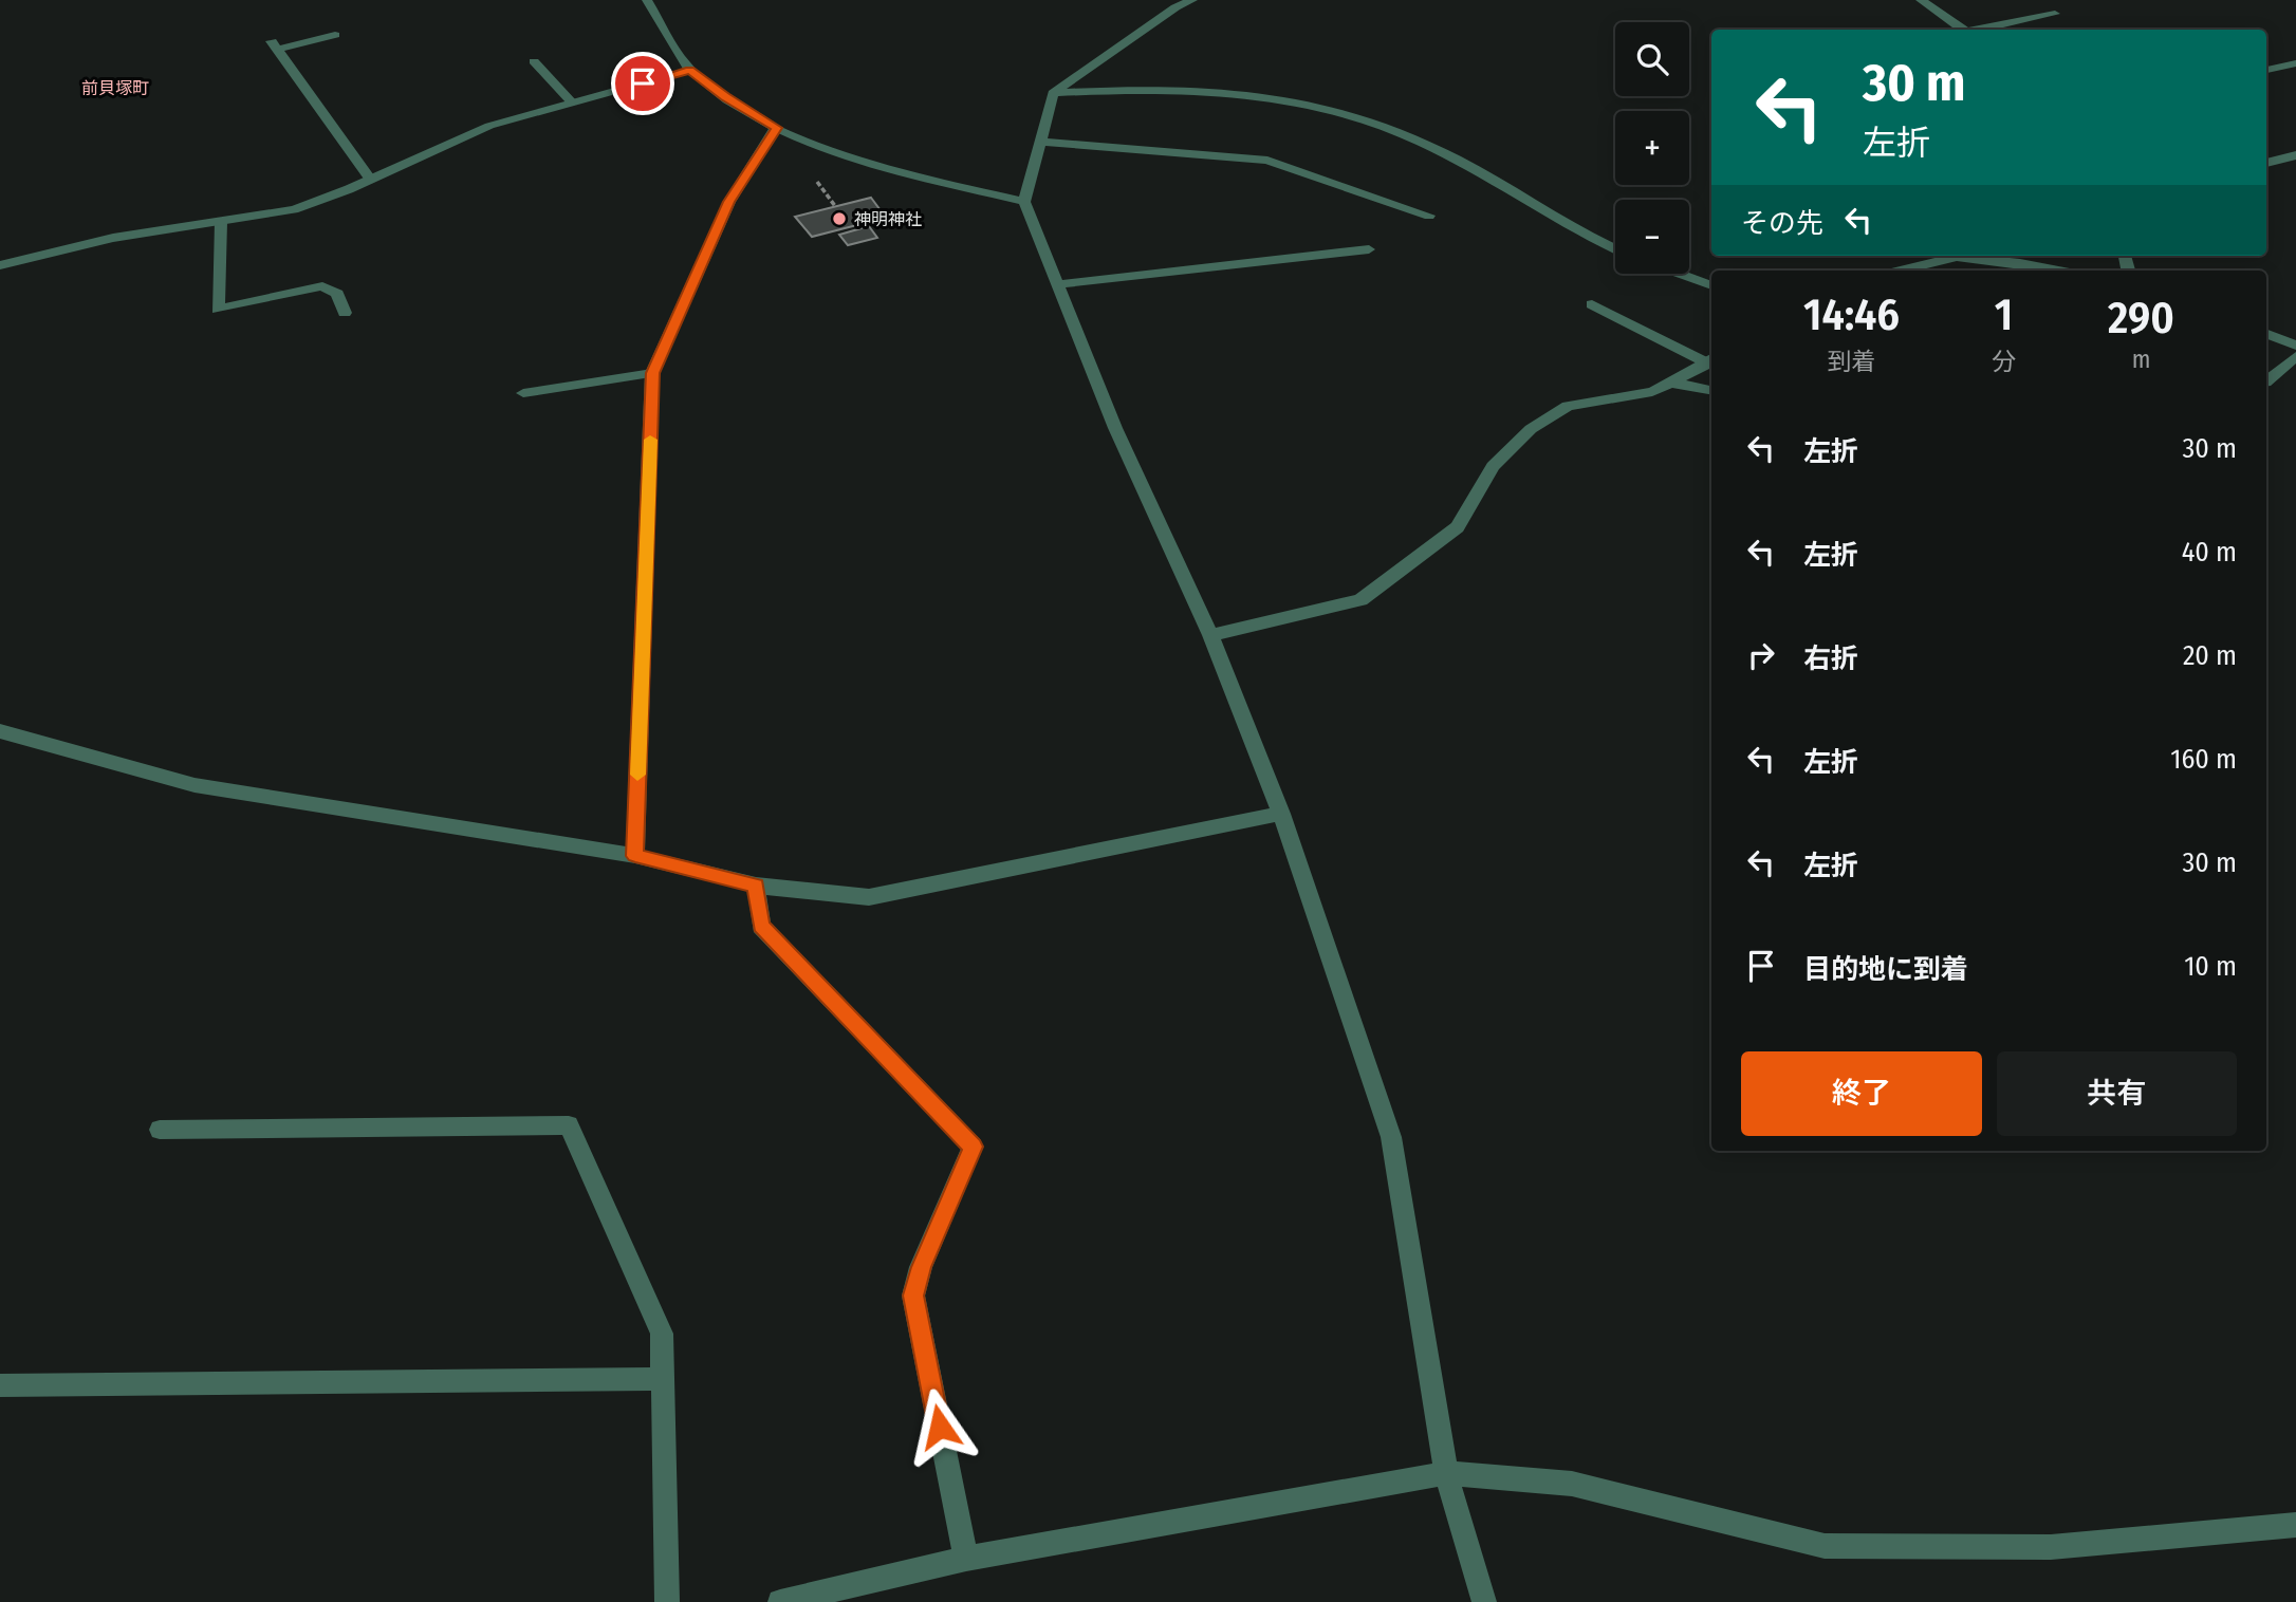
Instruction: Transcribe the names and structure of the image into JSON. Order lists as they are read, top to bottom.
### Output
{
  "districts": ["前貝塚町"],
  "places": ["神明神社"],
  "page": {
    "map_buttons": ["+", "−"],
    "turn": ["30 m", "左折"],
    "then": "その先",
    "eta": [
      "14:46",
      "到着",
      "1",
      "分",
      "290",
      "m"
    ],
    "list": [
      {
        "name": "左折",
        "value": "30 m"
      },
      {
        "name": "左折",
        "value": "40 m"
      },
      {
        "name": "右折",
        "value": "20 m"
      },
      {
        "name": "左折",
        "value": "160 m"
      },
      {
        "name": "左折",
        "value": "30 m"
      },
      {
        "name": "目的地に到着",
        "value": "10 m"
      }
    ],
    "buttons": ["終了", "共有"]
  }
}
